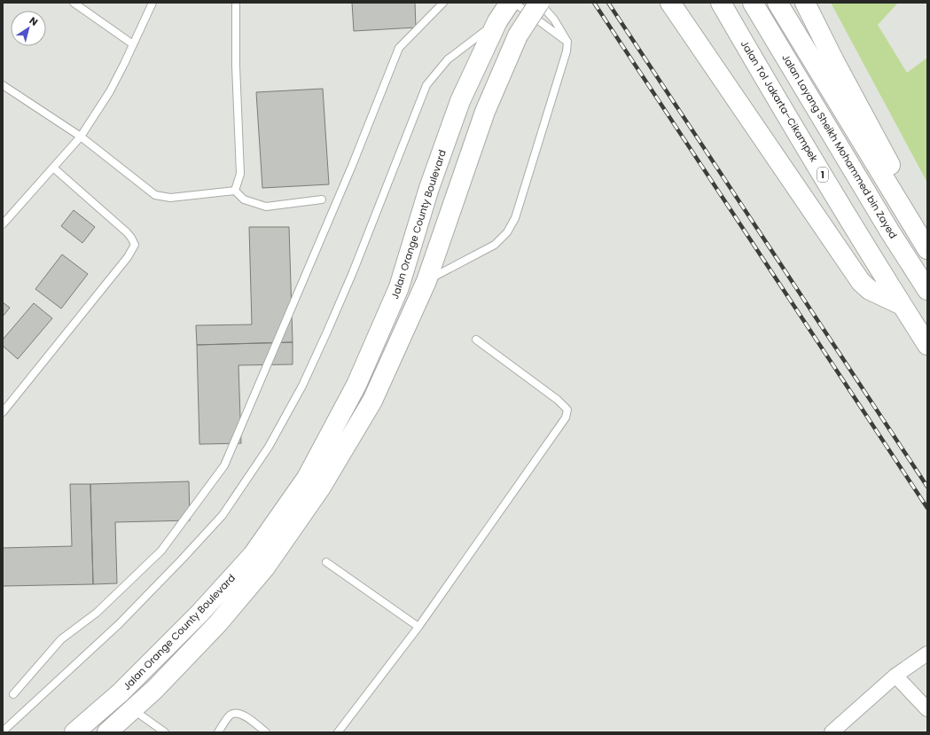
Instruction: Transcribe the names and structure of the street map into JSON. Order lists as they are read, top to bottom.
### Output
{
  "streets": {
    "main road": [
      "Jalan Tol Jakarta–Cikampek",
      "Jalan Layang Sheikh Mohammed bin Zayed",
      "1",
      "Jalan Orange County Boulevard"
    ]
  },
  "north": "top right"
}
